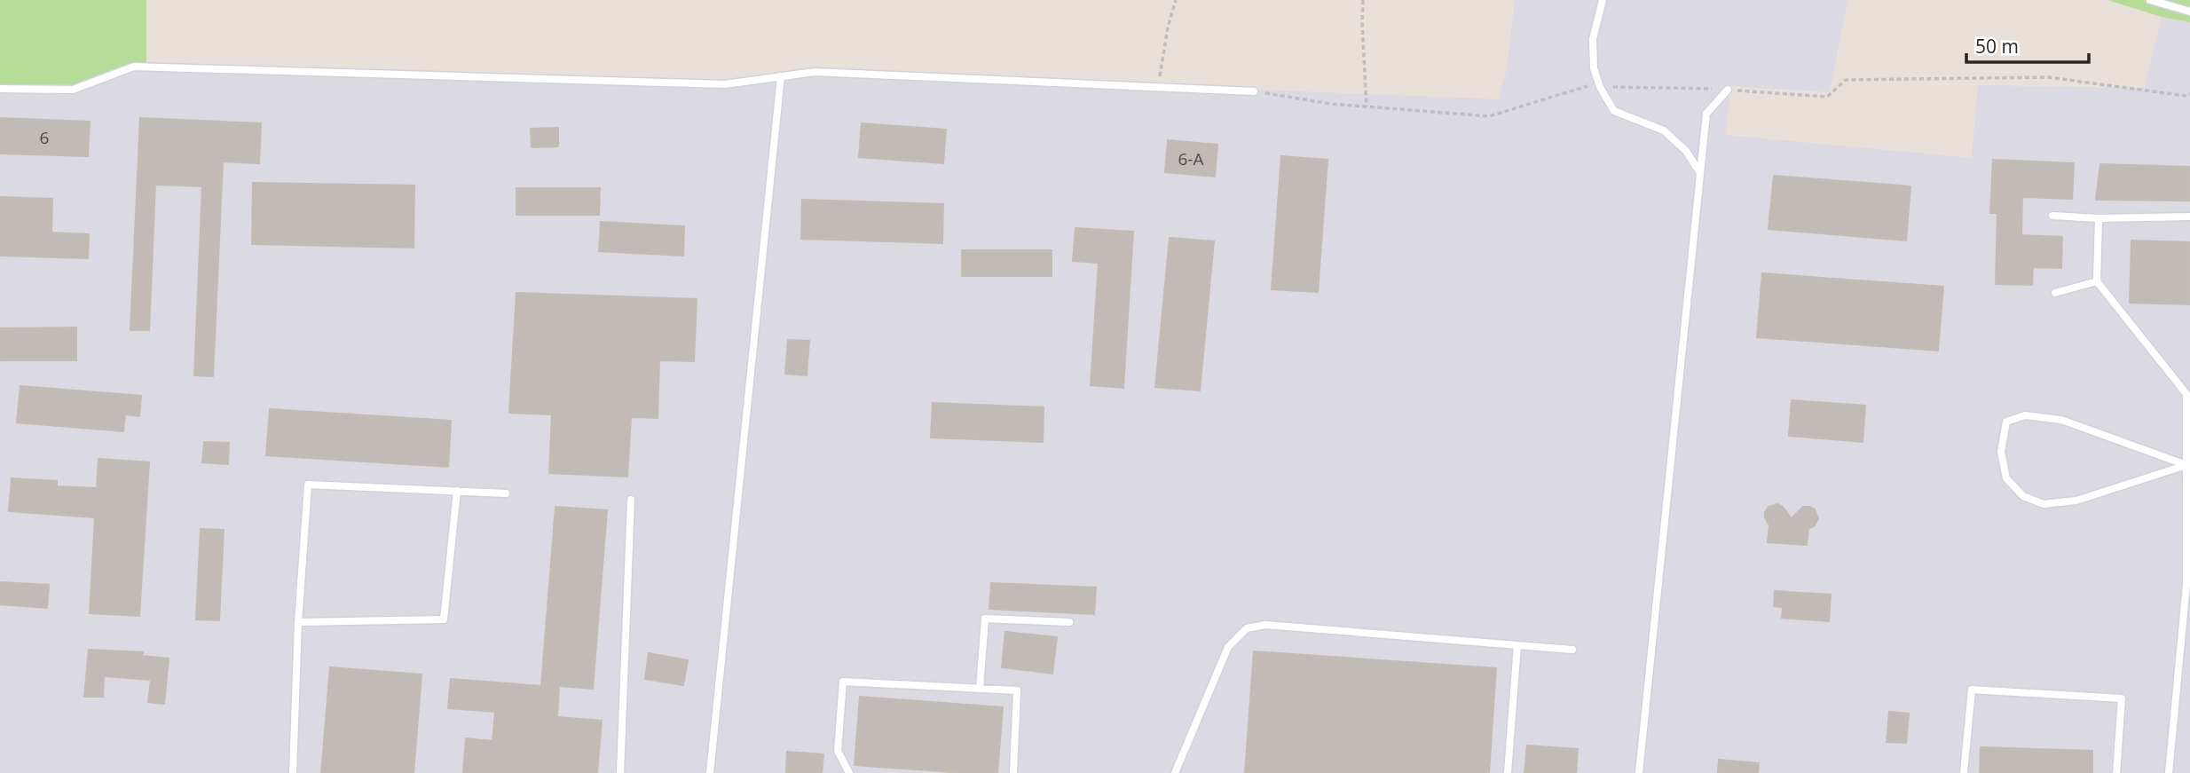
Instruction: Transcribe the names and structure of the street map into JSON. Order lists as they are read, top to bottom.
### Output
{
  "house_numbers": ["6", "6-А"],
  "scale_bar": "50 m"
}
